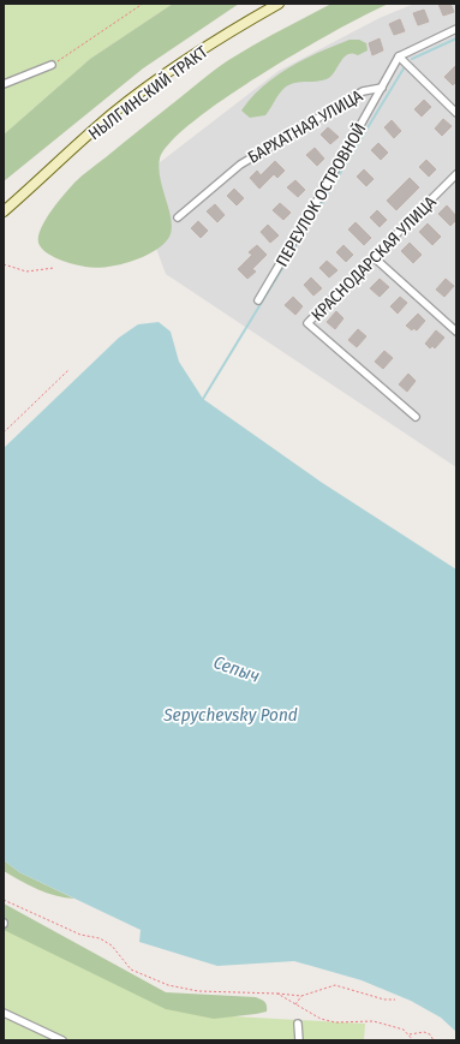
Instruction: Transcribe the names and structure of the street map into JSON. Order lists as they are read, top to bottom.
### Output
{
  "streets": {
    "main road": ["НЫЛГИНСКИЙ ТРАКТ"],
    "street": ["БАРХАТНАЯ УЛИЦА", "ПЕРЕУЛОК ОСТРОВНОЙ", "КРАСНОДАРСКАЯ УЛИЦА"]
  },
  "crossings": [
    ["БАРХАТНАЯ УЛИЦА", "ПЕРЕУЛОК ОСТРОВНОЙ"]
  ],
  "water": ["Сепыч", "Sepychevsky Pond"]
}
